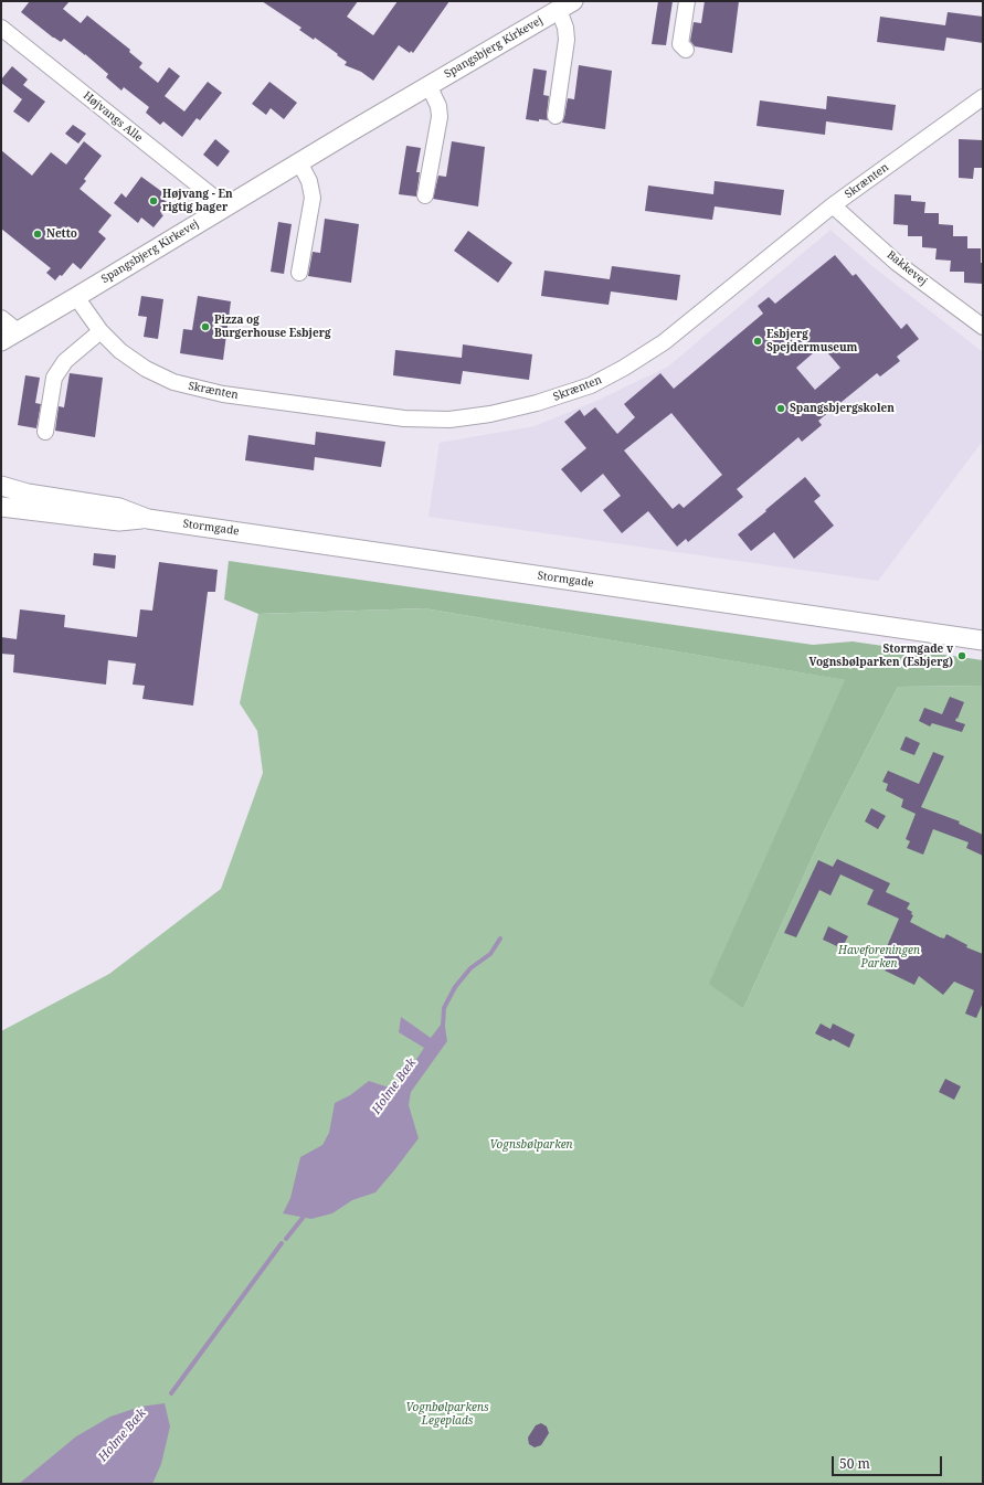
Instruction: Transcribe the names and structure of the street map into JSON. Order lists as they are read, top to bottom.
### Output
{
  "streets": {
    "street": [
      "Spangsbjerg Kirkevej",
      "Højvangs Alle",
      "Skrænten",
      "Bakkevej",
      "Stormgade"
    ]
  },
  "crossings": [
    ["Spangsbjerg Kirkevej", "Højvangs Alle"],
    ["Spangsbjerg Kirkevej", "Skrænten"],
    ["Skrænten", "Bakkevej"]
  ],
  "water": ["Holme Bæk"],
  "parks": ["Haveforeningen Parken", "Vognsbølparken", "Vognbølparkens Legeplads"],
  "places": [
    "Højvang - En rigtig bager",
    "Netto",
    "Pizza og Burgerhouse Esbjerg",
    "Esbjerg Spejdermuseum",
    "Spangsbjergskolen",
    "Stormgade v Vognsbølparken (Esbjerg)"
  ],
  "scale_bar": "50 m"
}
